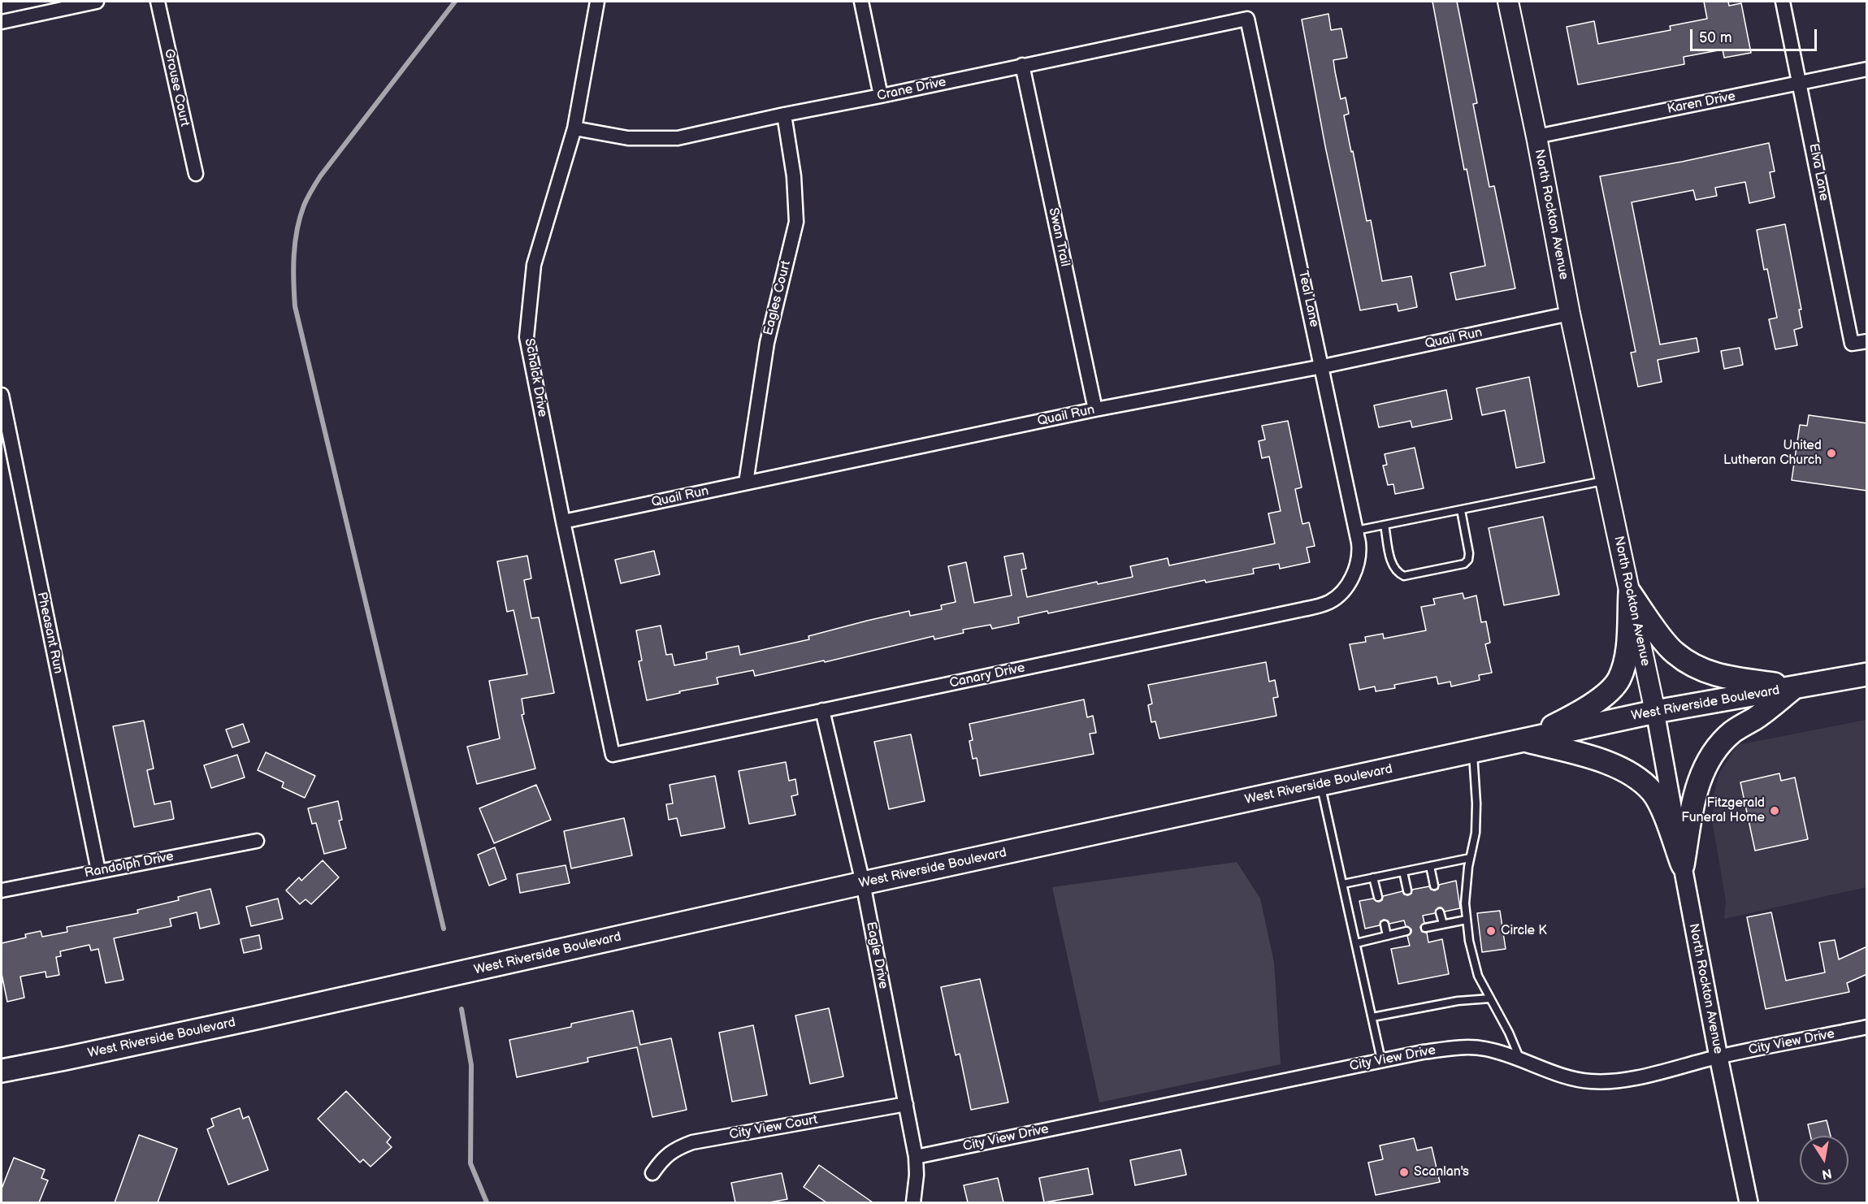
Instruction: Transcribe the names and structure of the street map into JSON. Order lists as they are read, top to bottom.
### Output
{
  "streets": {
    "main road": ["North Rockton Avenue", "West Riverside Boulevard"],
    "street": [
      "Grouse Court",
      "Crane Drive",
      "Karen Drive",
      "Elva Lane",
      "Swan Trail",
      "Eagles Court",
      "Teal Lane",
      "Quail Run",
      "Schalck Drive",
      "Pheasant Run",
      "Canary Drive",
      "Randolph Drive",
      "Eagle Drive",
      "City View Drive",
      "City View Court"
    ]
  },
  "crossings": [
    ["Crane Drive", "Swan Trail"],
    ["Crane Drive", "Eagles Court"],
    ["Crane Drive", "Teal Lane"],
    ["Crane Drive", "Schalck Drive"],
    ["Karen Drive", "Elva Lane"],
    ["Karen Drive", "North Rockton Avenue"],
    ["North Rockton Avenue", "Quail Run"],
    ["North Rockton Avenue", "West Riverside Boulevard"],
    ["North Rockton Avenue", "City View Drive"],
    ["Swan Trail", "Quail Run"],
    ["Eagles Court", "Quail Run"],
    ["Teal Lane", "Quail Run"],
    ["Teal Lane", "Canary Drive"],
    ["Quail Run", "Schalck Drive"],
    ["Schalck Drive", "Canary Drive"],
    ["Pheasant Run", "Randolph Drive"],
    ["Canary Drive", "Eagle Drive"],
    ["West Riverside Boulevard", "Eagle Drive"],
    ["Eagle Drive", "City View Drive"],
    ["Eagle Drive", "City View Court"]
  ],
  "places": [
    "United Lutheran Church",
    "Fitzgerald Funeral Home",
    "Circle K",
    "Scanlan's"
  ],
  "scale_bar": "50 m",
  "north": "bottom"
}
